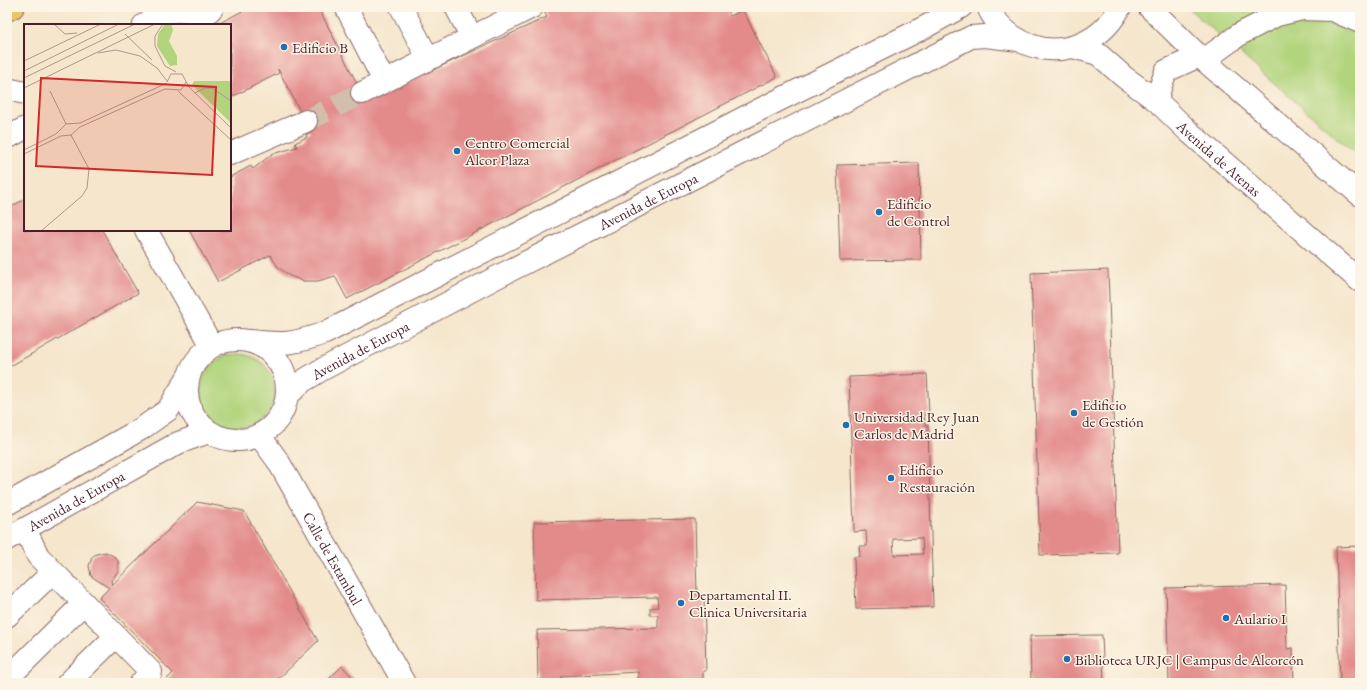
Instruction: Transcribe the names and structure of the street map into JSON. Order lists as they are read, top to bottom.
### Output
{
  "streets": {
    "street": ["Avenida de Atenas", "Avenida de Europa", "Calle de Estambul"]
  },
  "crossings": [
    ["Avenida de Europa", "Calle de Estambul"]
  ],
  "places": [
    "Edificio B",
    "Centro Comercial Alcor Plaza",
    "Edificio de Control",
    "Edificio de Gestión",
    "Universidad Rey Juan Carlos de Madrid",
    "Edificio Restauración",
    "Departamental II. Clinica Universitaria",
    "Aulario I",
    "Biblioteca URJC | Campus de Alcorcón"
  ]
}
